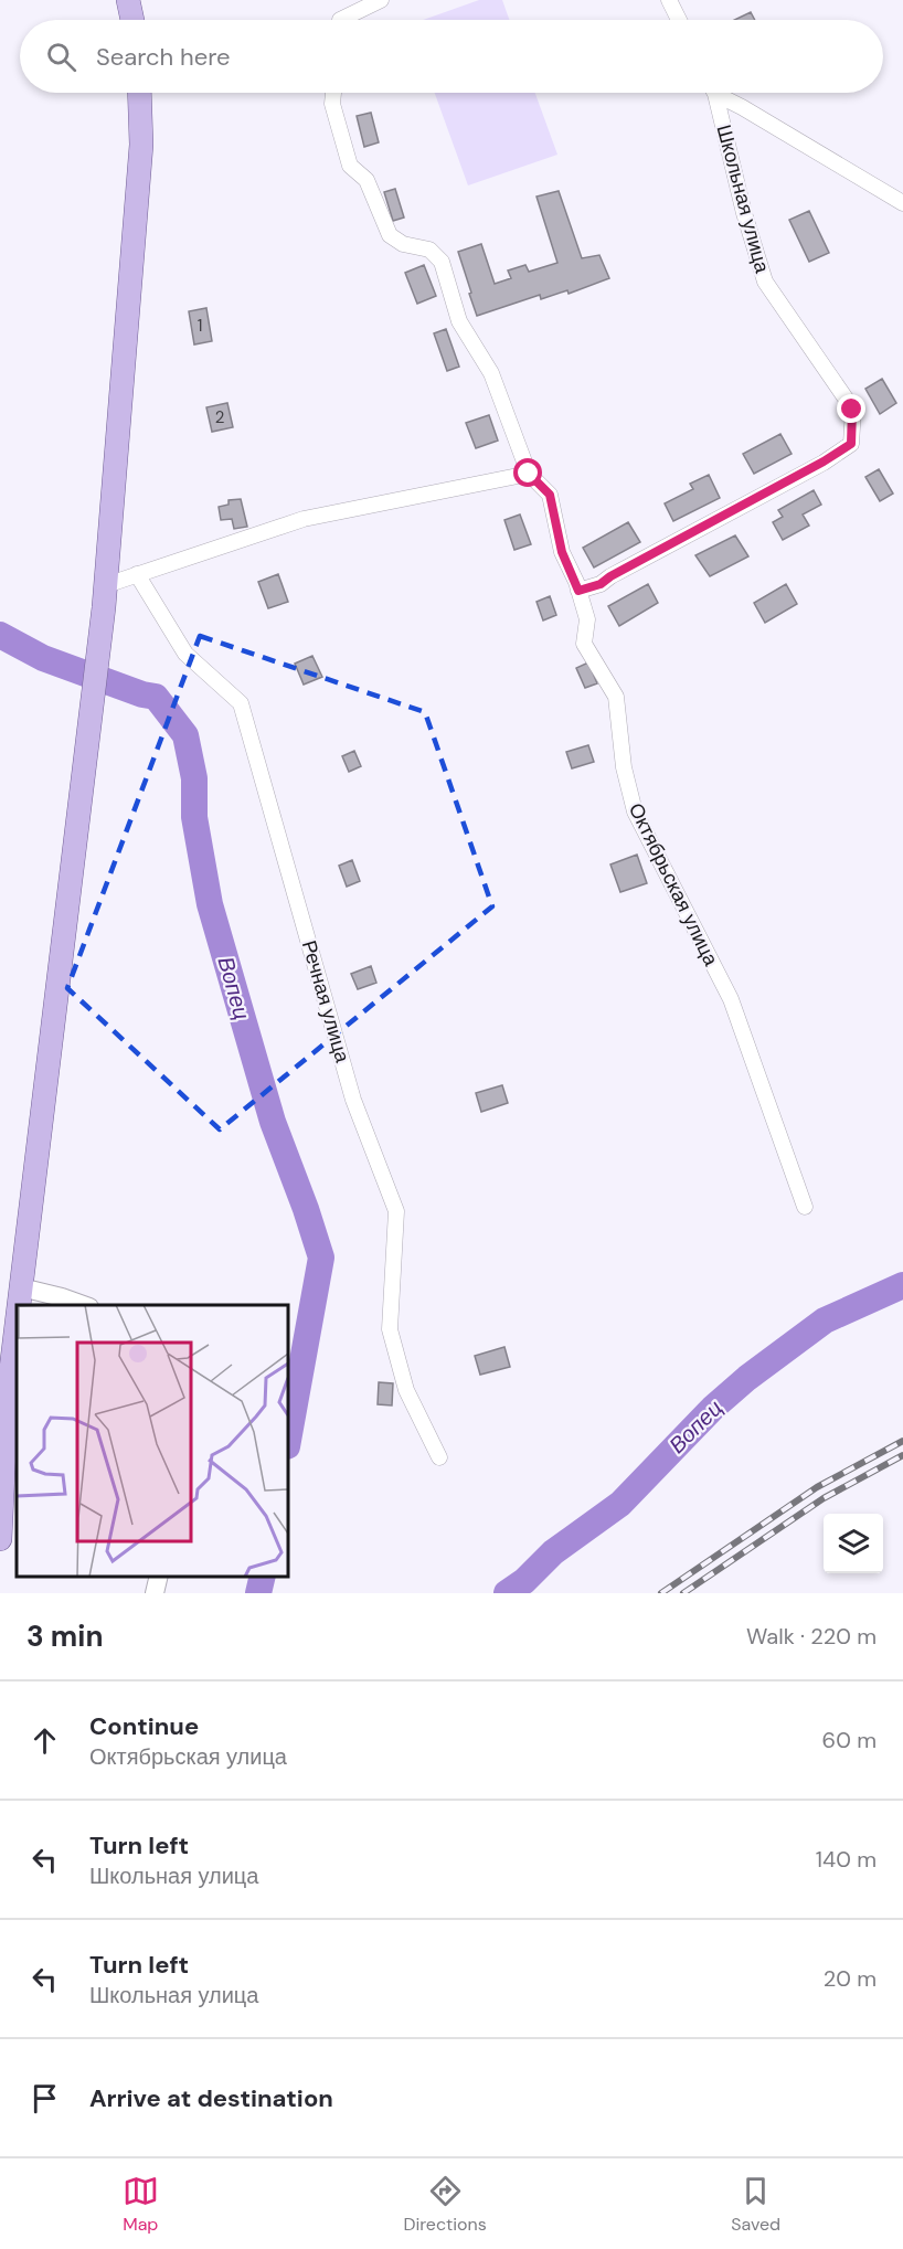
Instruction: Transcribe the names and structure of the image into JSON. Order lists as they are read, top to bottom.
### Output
{
  "streets": {
    "street": ["Школьная улица", "Октябрьская улица", "Речная улица"]
  },
  "crossings": [
    ["Школьная улица", "Октябрьская улица"]
  ],
  "water": ["Вопец"],
  "house_numbers": ["1", "2"],
  "page": {
    "search": "Search here",
    "heading": ["3 min", "Walk · 220 m"],
    "list": [
      ["Continue", "Октябрьская улица", "60 m"],
      ["Turn left", "Школьная улица", "140 m"],
      ["Turn left", "Школьная улица", "20 m"],
      "Arrive at destination"
    ],
    "nav": ["Map", "Directions", "Saved"]
  }
}
